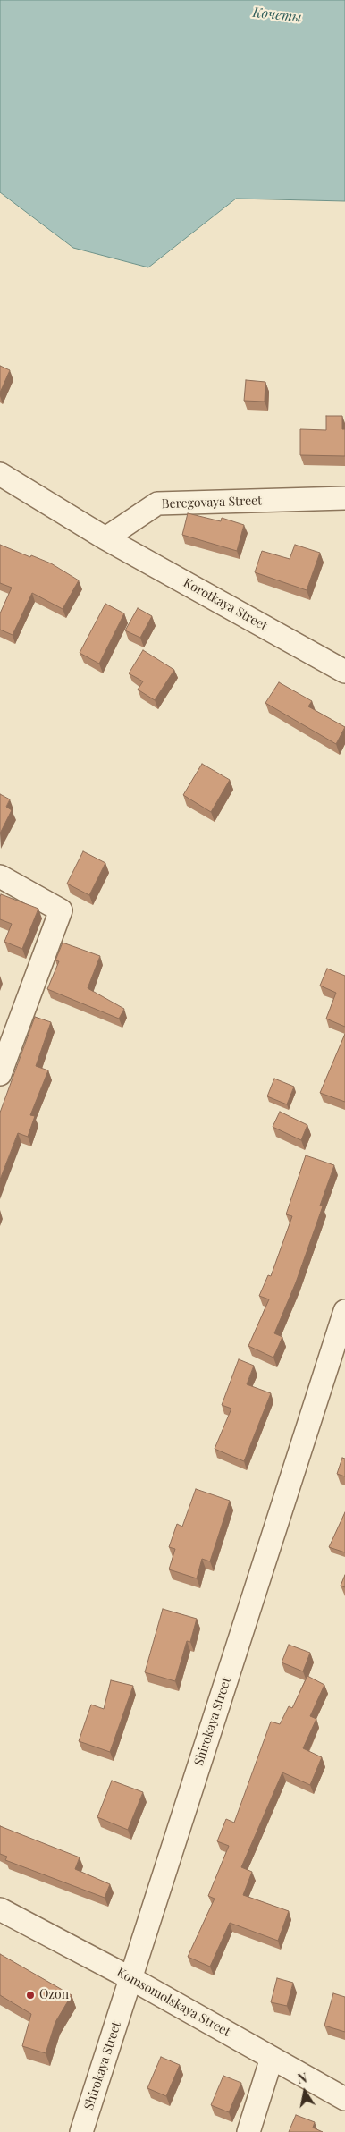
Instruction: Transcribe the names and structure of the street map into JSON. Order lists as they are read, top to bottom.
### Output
{
  "streets": {
    "street": [
      "Beregovaya Street",
      "Korotkaya Street",
      "Shirokaya Street",
      "Komsomolskaya Street"
    ]
  },
  "crossings": [
    ["Beregovaya Street", "Korotkaya Street"],
    ["Shirokaya Street", "Komsomolskaya Street"]
  ],
  "water": ["Кочеты"],
  "places": ["Ozon"],
  "north": "top"
}
